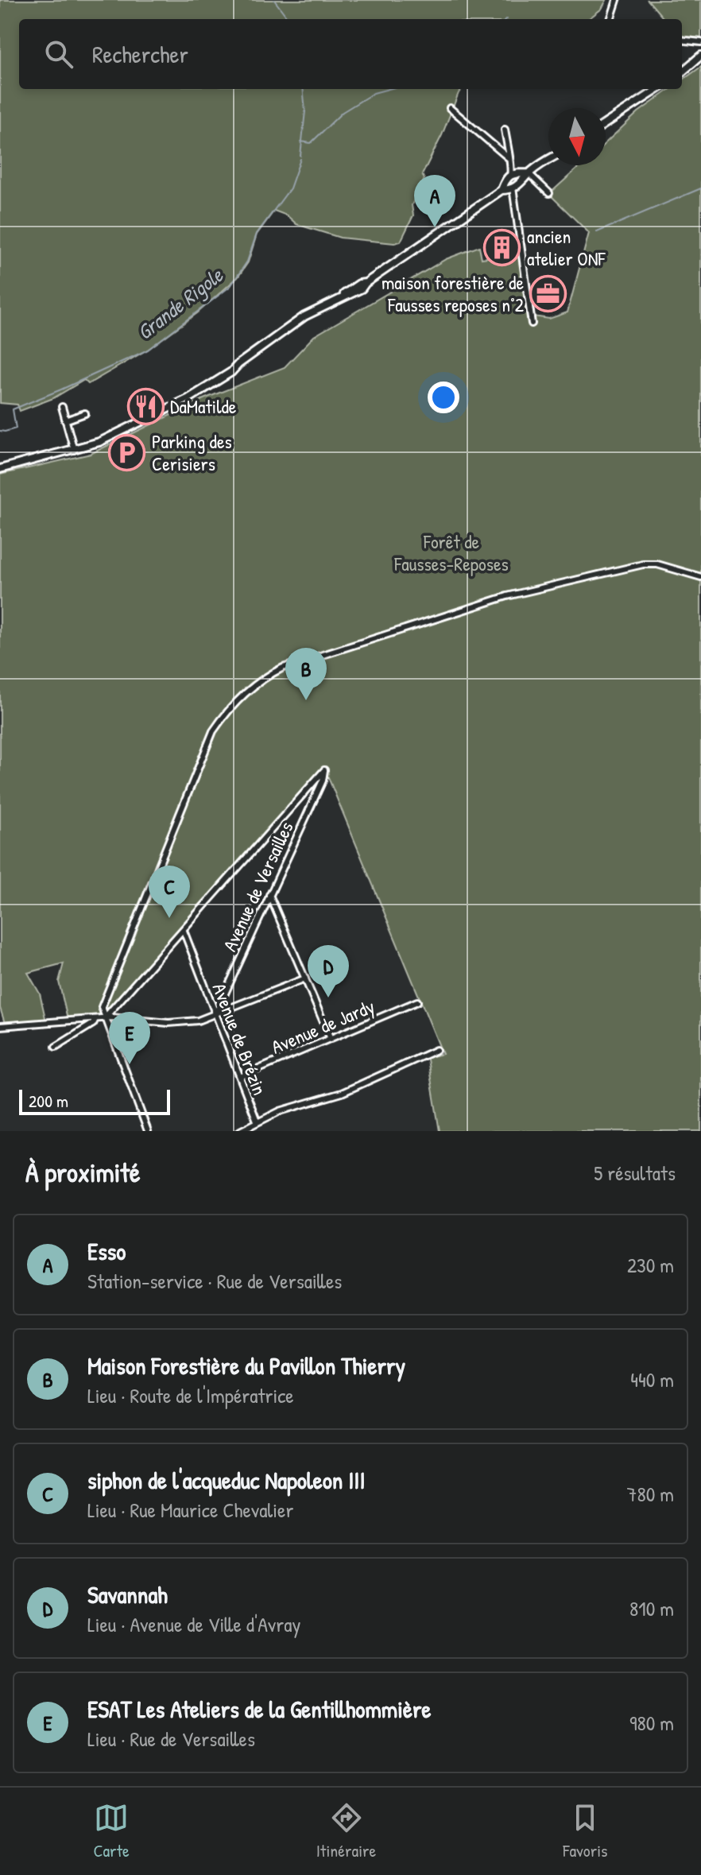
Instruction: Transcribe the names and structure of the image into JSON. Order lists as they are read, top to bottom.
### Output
{
  "streets": {
    "street": ["Avenue de Versailles", "Avenue de Jardy", "Avenue de Brézin"]
  },
  "crossings": [
    ["Avenue de Versailles", "Avenue de Brézin"],
    ["Avenue de Jardy", "Avenue de Brézin"]
  ],
  "water": ["Grande Rigole"],
  "parks": ["Forêt de Fausses-Reposes"],
  "places": {
    "building": ["ancien atelier ONF"],
    "office": ["maison forestière de Fausses reposes n°2"],
    "restaurant": ["DaMatilde"],
    "parking": ["Parking des Cerisiers"]
  },
  "scale_bar": "200 m",
  "north": "bottom",
  "page": {
    "search": "Rechercher",
    "pins": [
      "A",
      "B",
      "C",
      "D",
      "E"
    ],
    "scale": "200 m",
    "heading": ["À proximité", "5 résultats"],
    "list": [
      {
        "mark": "A",
        "name": "Esso",
        "note": "Station-service · Rue de Versailles",
        "value": "230 m"
      },
      {
        "mark": "B",
        "name": "Maison Forestière du Pavillon Thierry",
        "note": "Lieu · Route de l'Impératrice",
        "value": "440 m"
      },
      {
        "mark": "C",
        "name": "siphon de l'acqueduc Napoleon III",
        "note": "Lieu · Rue Maurice Chevalier",
        "value": "780 m"
      },
      {
        "mark": "D",
        "name": "Savannah",
        "note": "Lieu · Avenue de Ville d'Avray",
        "value": "810 m"
      },
      {
        "mark": "E",
        "name": "ESAT Les Ateliers de la Gentillhommière",
        "note": "Lieu · Rue de Versailles",
        "value": "980 m"
      }
    ],
    "nav": ["Carte", "Itinéraire", "Favoris"]
  }
}
